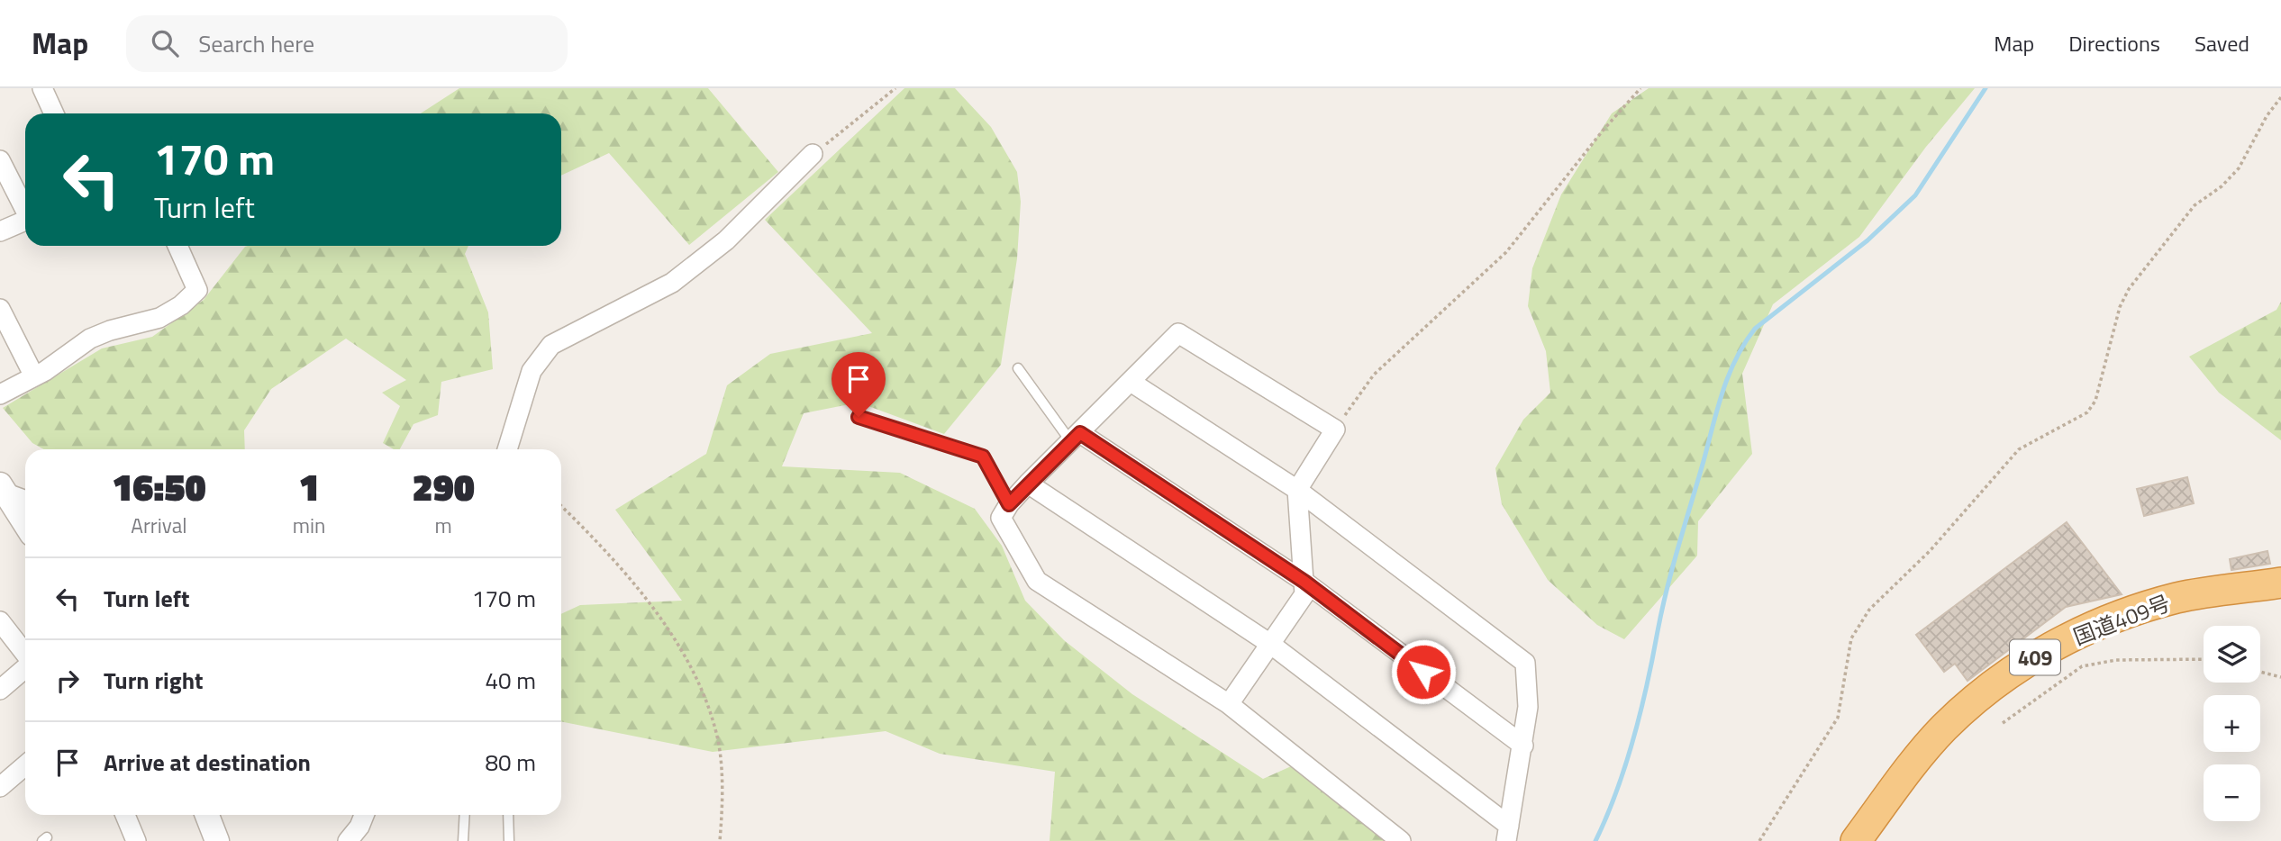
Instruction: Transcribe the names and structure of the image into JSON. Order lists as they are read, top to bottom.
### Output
{
  "streets": {
    "highway": ["国道409号", "409"]
  },
  "page": {
    "header": "Map",
    "search": "Search here",
    "nav": ["Map", "Directions", "Saved"],
    "turn": ["170 m", "Turn left"],
    "eta": [
      "16:50",
      "Arrival",
      "1",
      "min",
      "290",
      "m"
    ],
    "list": [
      {
        "name": "Turn left",
        "value": "170 m"
      },
      {
        "name": "Turn right",
        "value": "40 m"
      },
      {
        "name": "Arrive at destination",
        "value": "80 m"
      }
    ],
    "map_buttons": ["+", "−"]
  }
}
